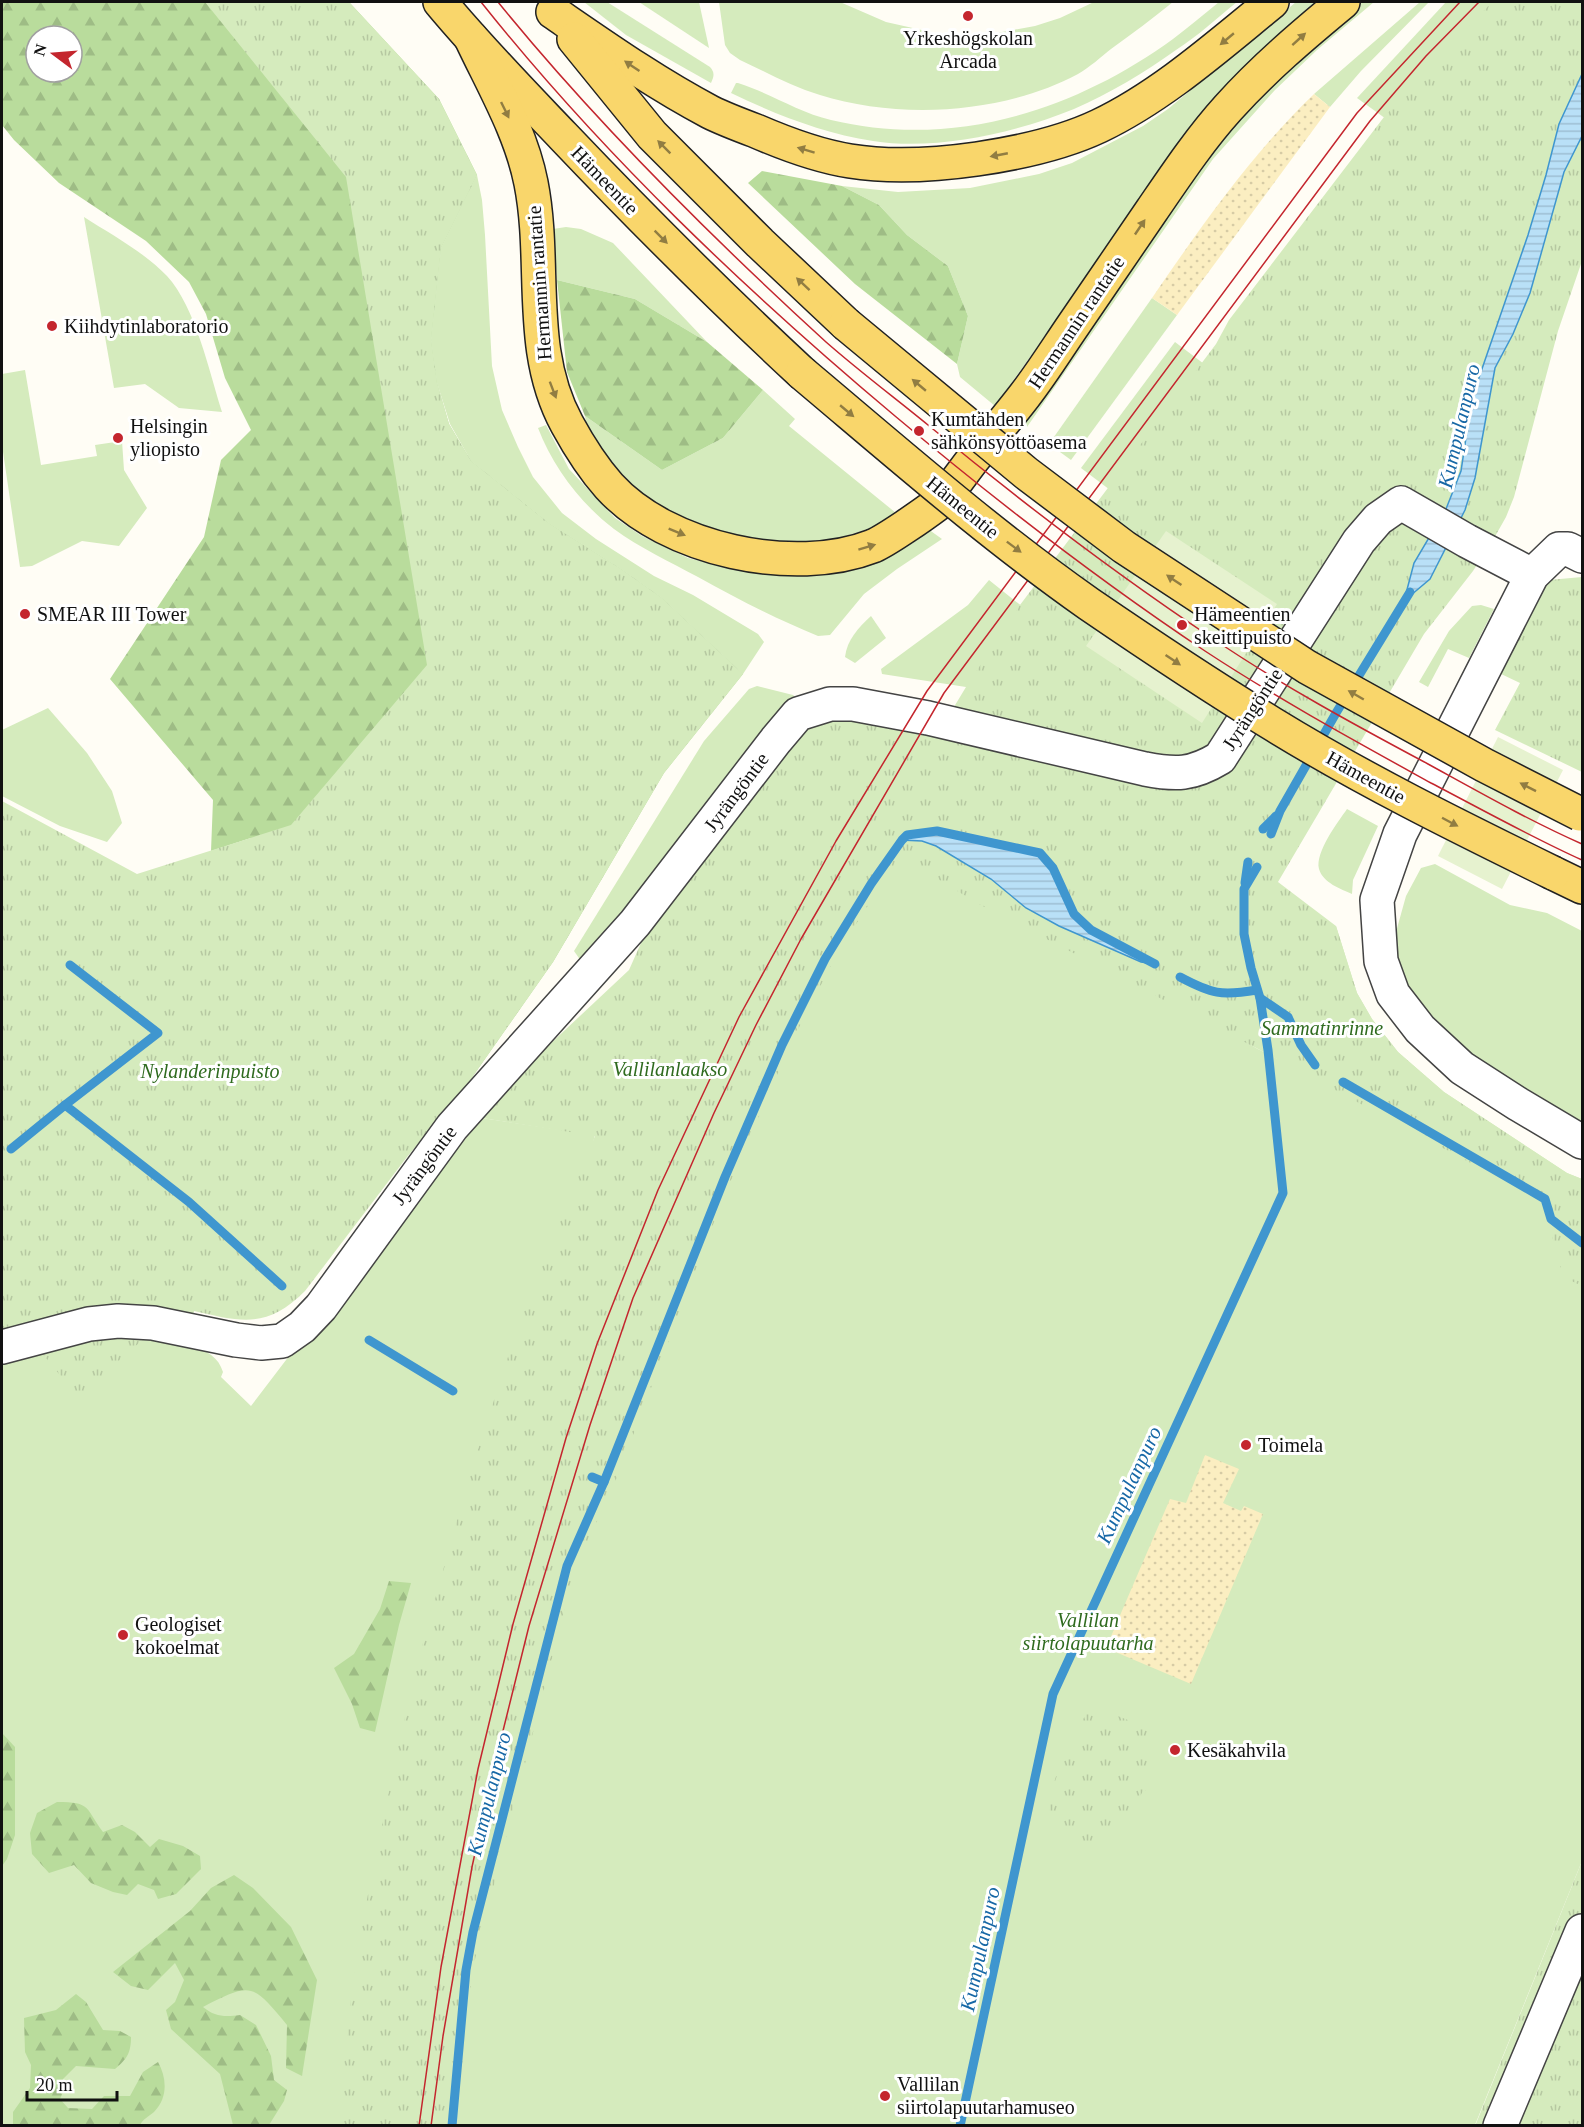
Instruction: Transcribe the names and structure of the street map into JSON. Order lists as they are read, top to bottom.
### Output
{
  "streets": {
    "main road": ["Hämeentie", "Hermannin rantatie"],
    "street": ["Jyrängöntie"]
  },
  "crossings": [
    ["Hämeentie", "Hermannin rantatie"]
  ],
  "water": ["Kumpulanpuro"],
  "parks": [
    "Sammatinrinne",
    "Vallilanlaakso",
    "Nylanderinpuisto",
    "Vallilan siirtolapuutarha"
  ],
  "places": [
    "Yrkeshögskolan Arcada",
    "Kiihdytinlaboratorio",
    "Kumtähden sähkönsyöttöasema",
    "Helsingin yliopisto",
    "SMEAR III Tower",
    "Hämeentien skeittipuisto",
    "Toimela",
    "Geologiset kokoelmat",
    "Kesäkahvila",
    "Vallilan siirtolapuutarhamuseo"
  ],
  "scale_bar": "20 m",
  "north": "left"
}
